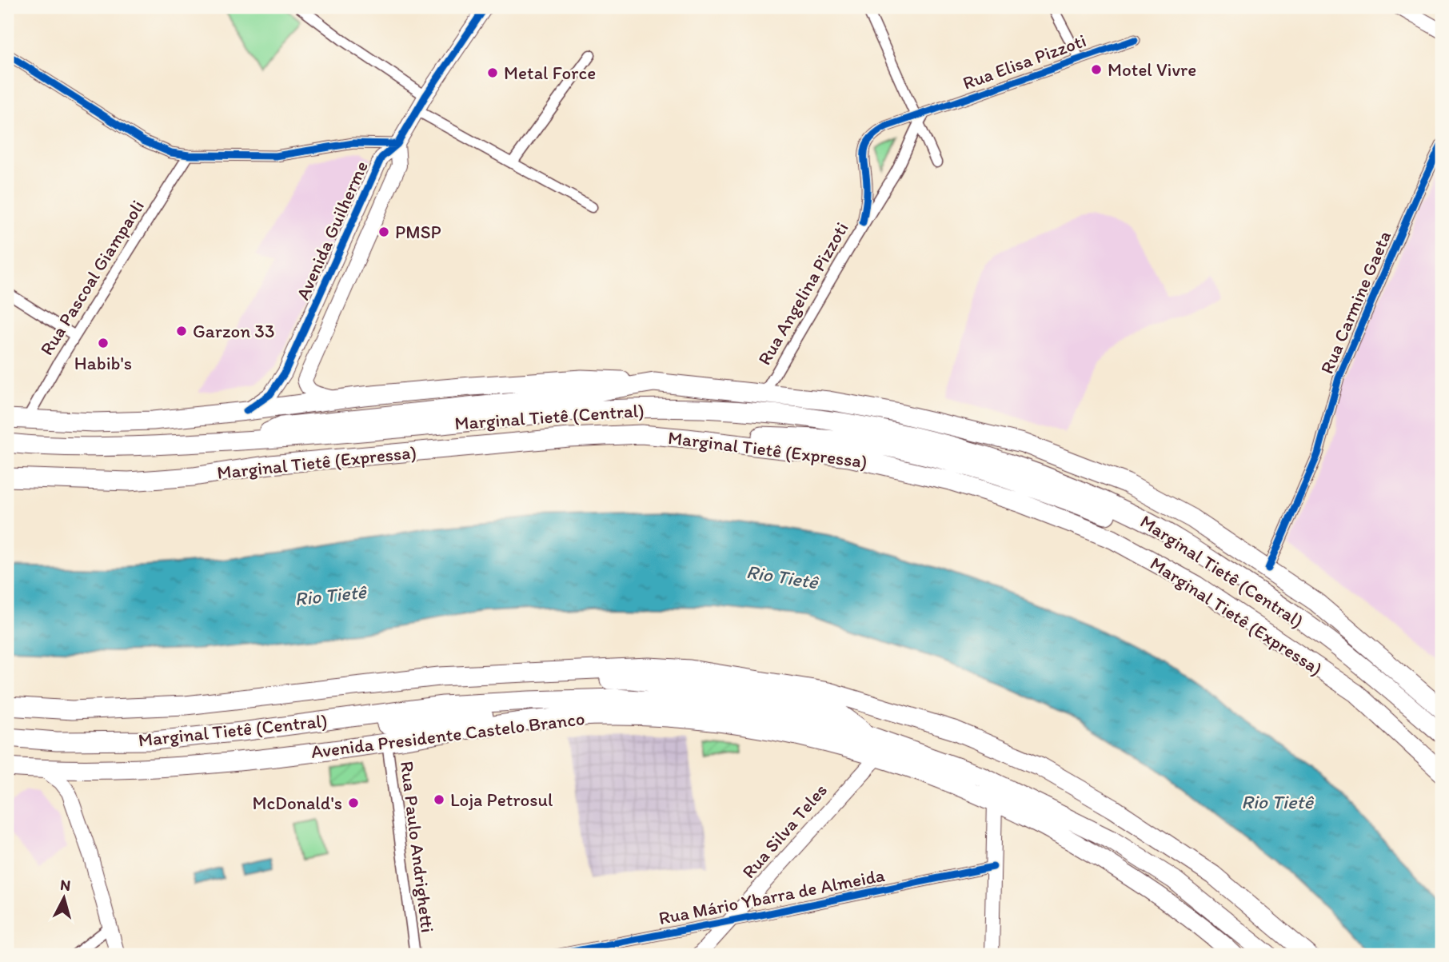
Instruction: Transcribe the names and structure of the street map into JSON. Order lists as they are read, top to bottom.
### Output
{
  "streets": {
    "highway": ["Marginal Tietê (Central)", "Marginal Tietê (Expressa)", "Avenida Presidente Castelo Branco"],
    "street": [
      "Rua Elisa Pizzoti",
      "Avenida Guilherme",
      "Rua Pascoal Giampaoli",
      "Rua Angelina Pizzoti",
      "Rua Carmine Gaeta",
      "Rua Silva Teles",
      "Rua Paulo Andrighetti",
      "Rua Mário Ybarra de Almeida"
    ]
  },
  "crossings": [
    ["Rua Elisa Pizzoti", "Rua Angelina Pizzoti"],
    ["Avenida Presidente Castelo Branco", "Rua Silva Teles"],
    ["Avenida Presidente Castelo Branco", "Rua Paulo Andrighetti"],
    ["Rua Silva Teles", "Rua Mário Ybarra de Almeida"]
  ],
  "water": ["Rio Tietê"],
  "places": [
    "Motel Vivre",
    "Metal Force",
    "PMSP",
    "Garzon 33",
    "Habib's",
    "Loja Petrosul",
    "McDonald's"
  ],
  "north": "top"
}
